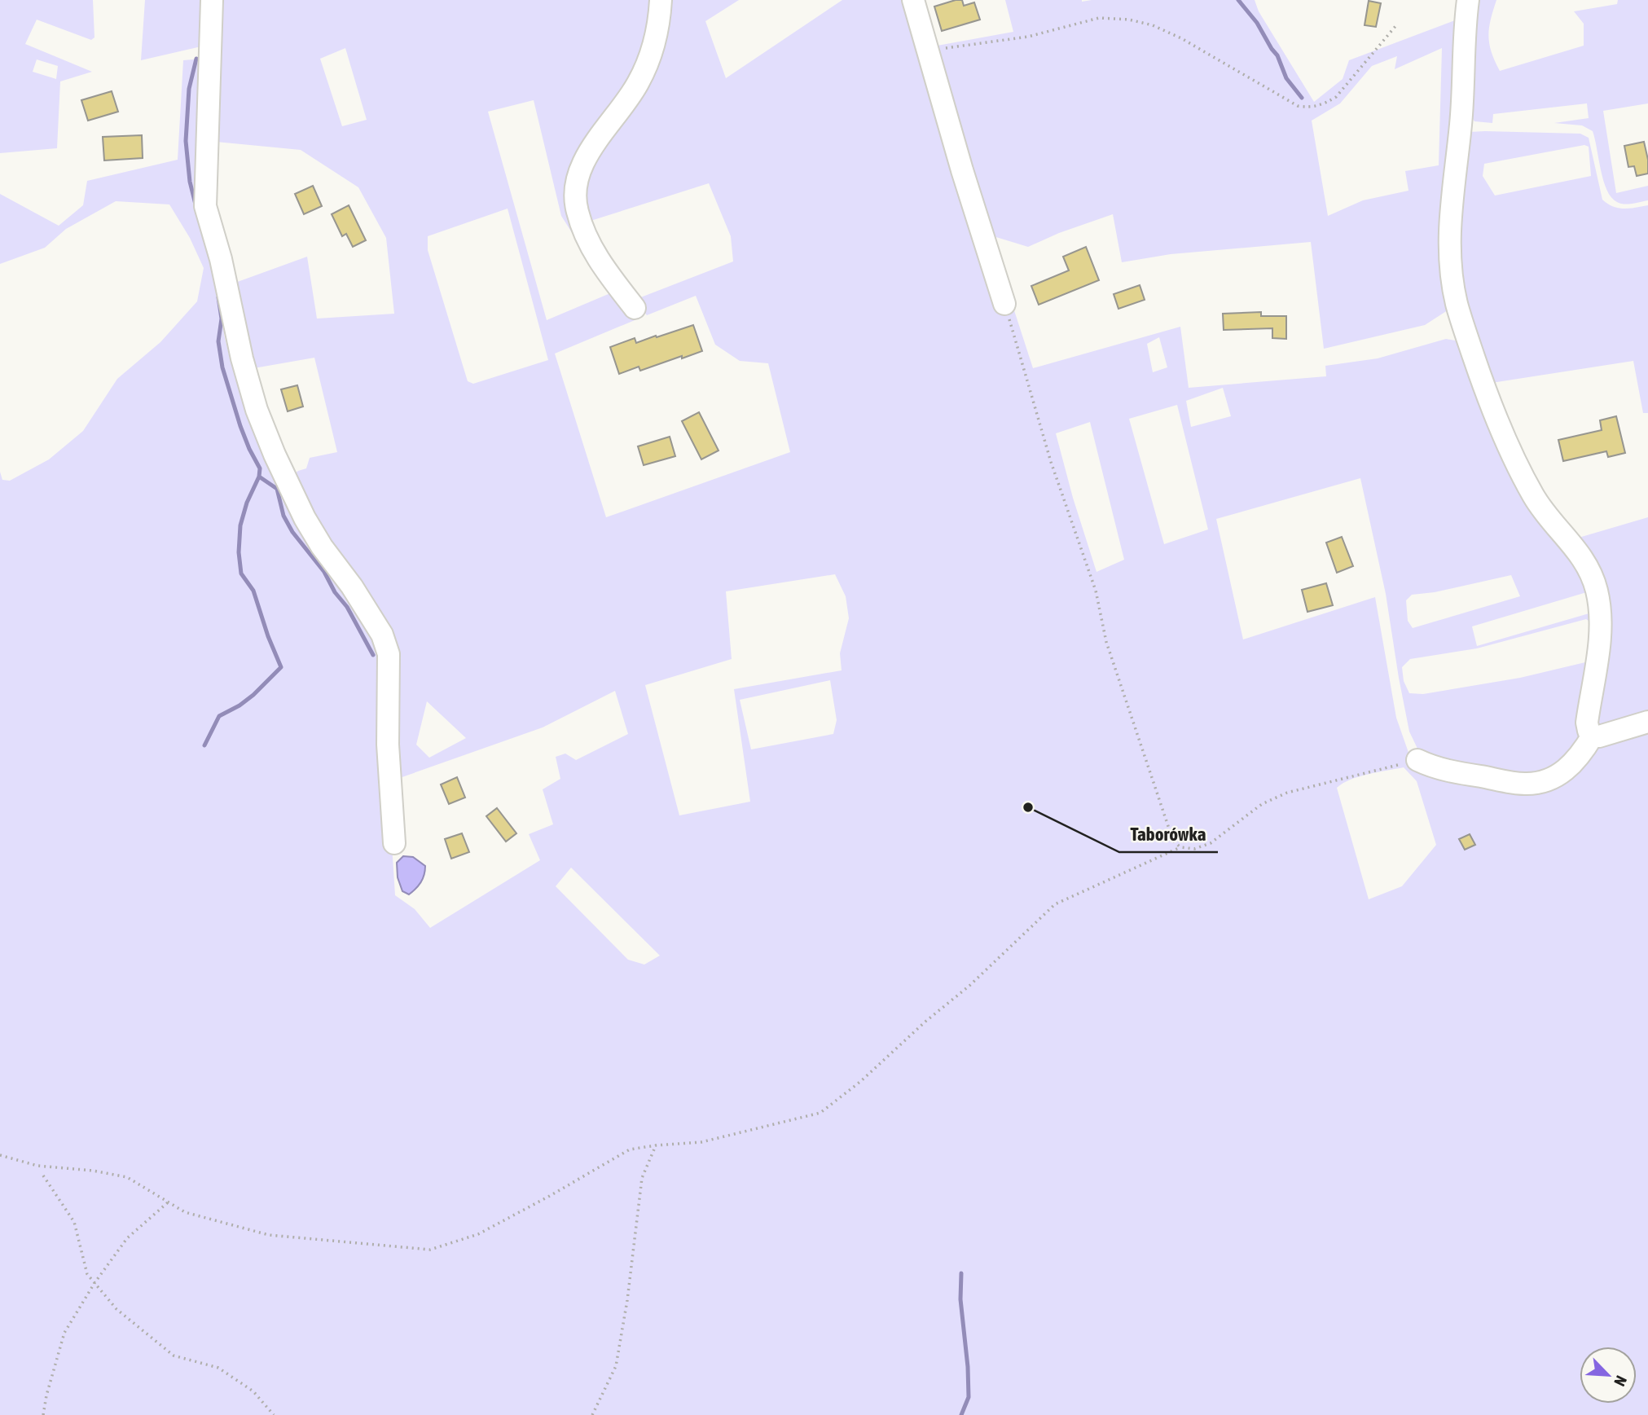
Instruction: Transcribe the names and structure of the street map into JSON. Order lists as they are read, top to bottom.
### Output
{
  "places": ["Taborówka"],
  "north": "bottom right"
}
